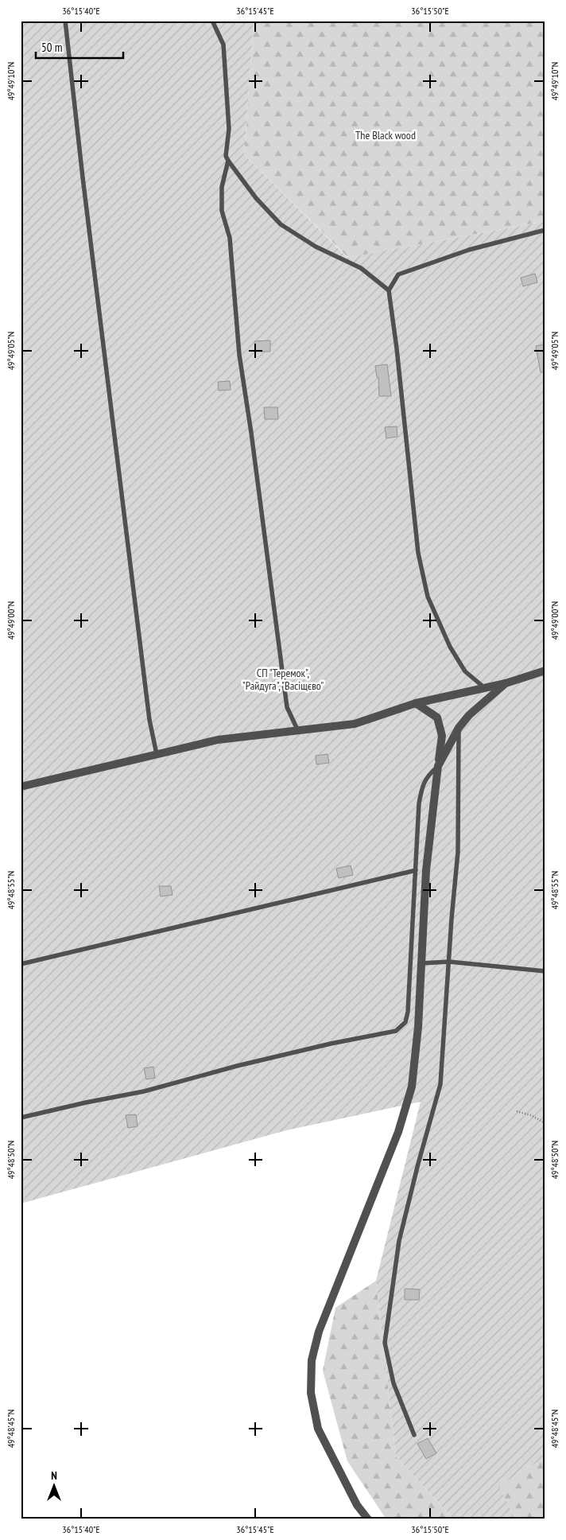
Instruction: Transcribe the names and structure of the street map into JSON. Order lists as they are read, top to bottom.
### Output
{
  "parks": ["The Black wood", "СП \"Теремок\", \"Райдуга\", \"Васіщєво\""],
  "scale_bar": "50 m",
  "north": "top",
  "coordinates": [
    "36°15'40\"E",
    "36°15'45\"E",
    "36°15'50\"E",
    "49°49'10\"N",
    "49°49'05\"N",
    "49°49'00\"N",
    "49°48'55\"N",
    "49°48'50\"N",
    "49°48'45\"N"
  ]
}
